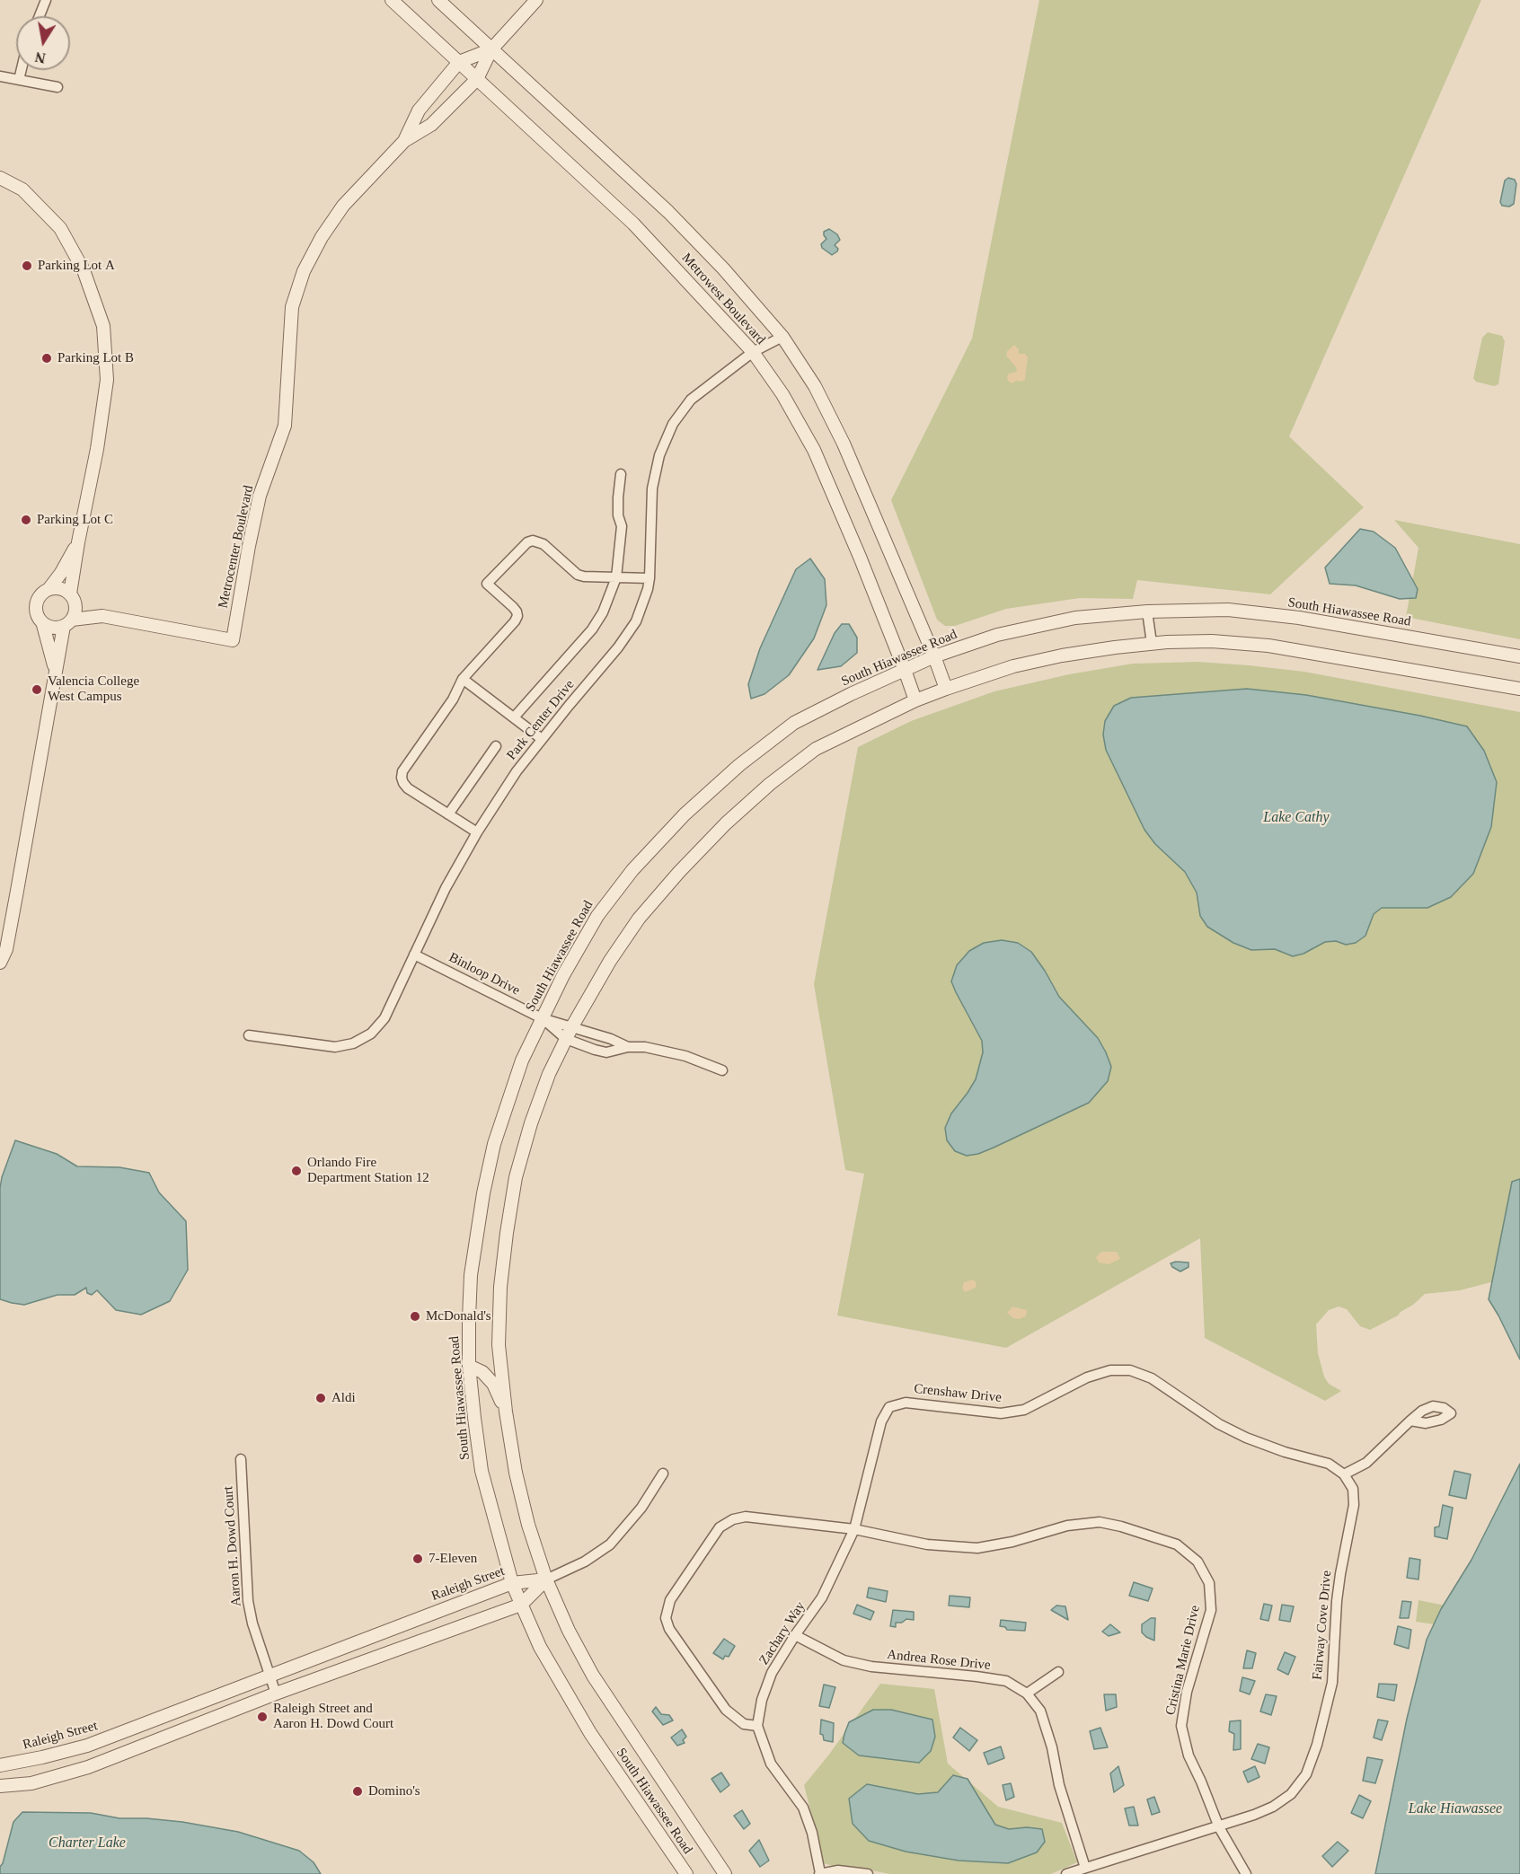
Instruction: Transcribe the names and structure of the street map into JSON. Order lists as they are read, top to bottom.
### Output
{
  "streets": {
    "street": [
      "Metrowest Boulevard",
      "Metrocenter Boulevard",
      "South Hiawassee Road",
      "Park Center Drive",
      "Binloop Drive",
      "Crenshaw Drive",
      "Aaron H. Dowd Court",
      "Raleigh Street",
      "Fairway Cove Drive",
      "Zachary Way",
      "Andrea Rose Drive",
      "Cristina Marie Drive"
    ]
  },
  "crossings": [
    ["Metrowest Boulevard", "Metrocenter Boulevard"],
    ["Metrowest Boulevard", "South Hiawassee Road"],
    ["Metrowest Boulevard", "Park Center Drive"],
    ["South Hiawassee Road", "Binloop Drive"],
    ["South Hiawassee Road", "Raleigh Street"],
    ["Park Center Drive", "Binloop Drive"],
    ["Crenshaw Drive", "Fairway Cove Drive"],
    ["Crenshaw Drive", "Zachary Way"],
    ["Crenshaw Drive", "Cristina Marie Drive"],
    ["Aaron H. Dowd Court", "Raleigh Street"],
    ["Fairway Cove Drive", "Andrea Rose Drive"],
    ["Fairway Cove Drive", "Cristina Marie Drive"],
    ["Zachary Way", "Andrea Rose Drive"],
    ["Zachary Way", "Cristina Marie Drive"]
  ],
  "water": ["Lake Cathy", "Lake Hiawassee", "Charter Lake"],
  "places": [
    "Parking Lot A",
    "Parking Lot B",
    "Parking Lot C",
    "Valencia College West Campus",
    "Orlando Fire Department Station 12",
    "McDonald's",
    "Aldi",
    "7-Eleven",
    "Raleigh Street and Aaron H. Dowd Court",
    "Domino's"
  ],
  "north": "bottom"
}
